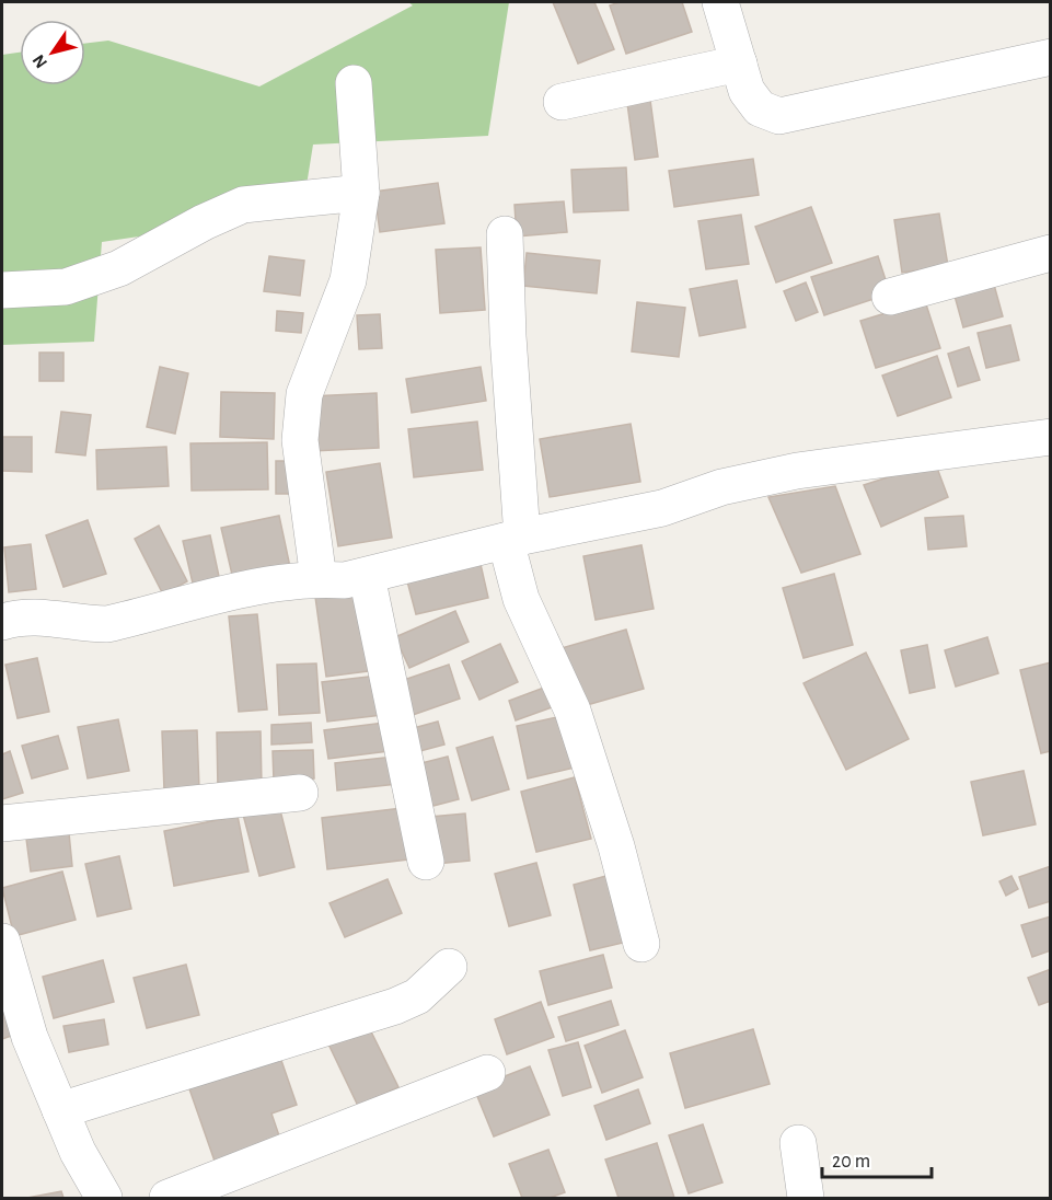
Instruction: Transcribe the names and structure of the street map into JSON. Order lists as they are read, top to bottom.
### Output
{
  "scale_bar": "20 m",
  "north": "bottom left"
}
